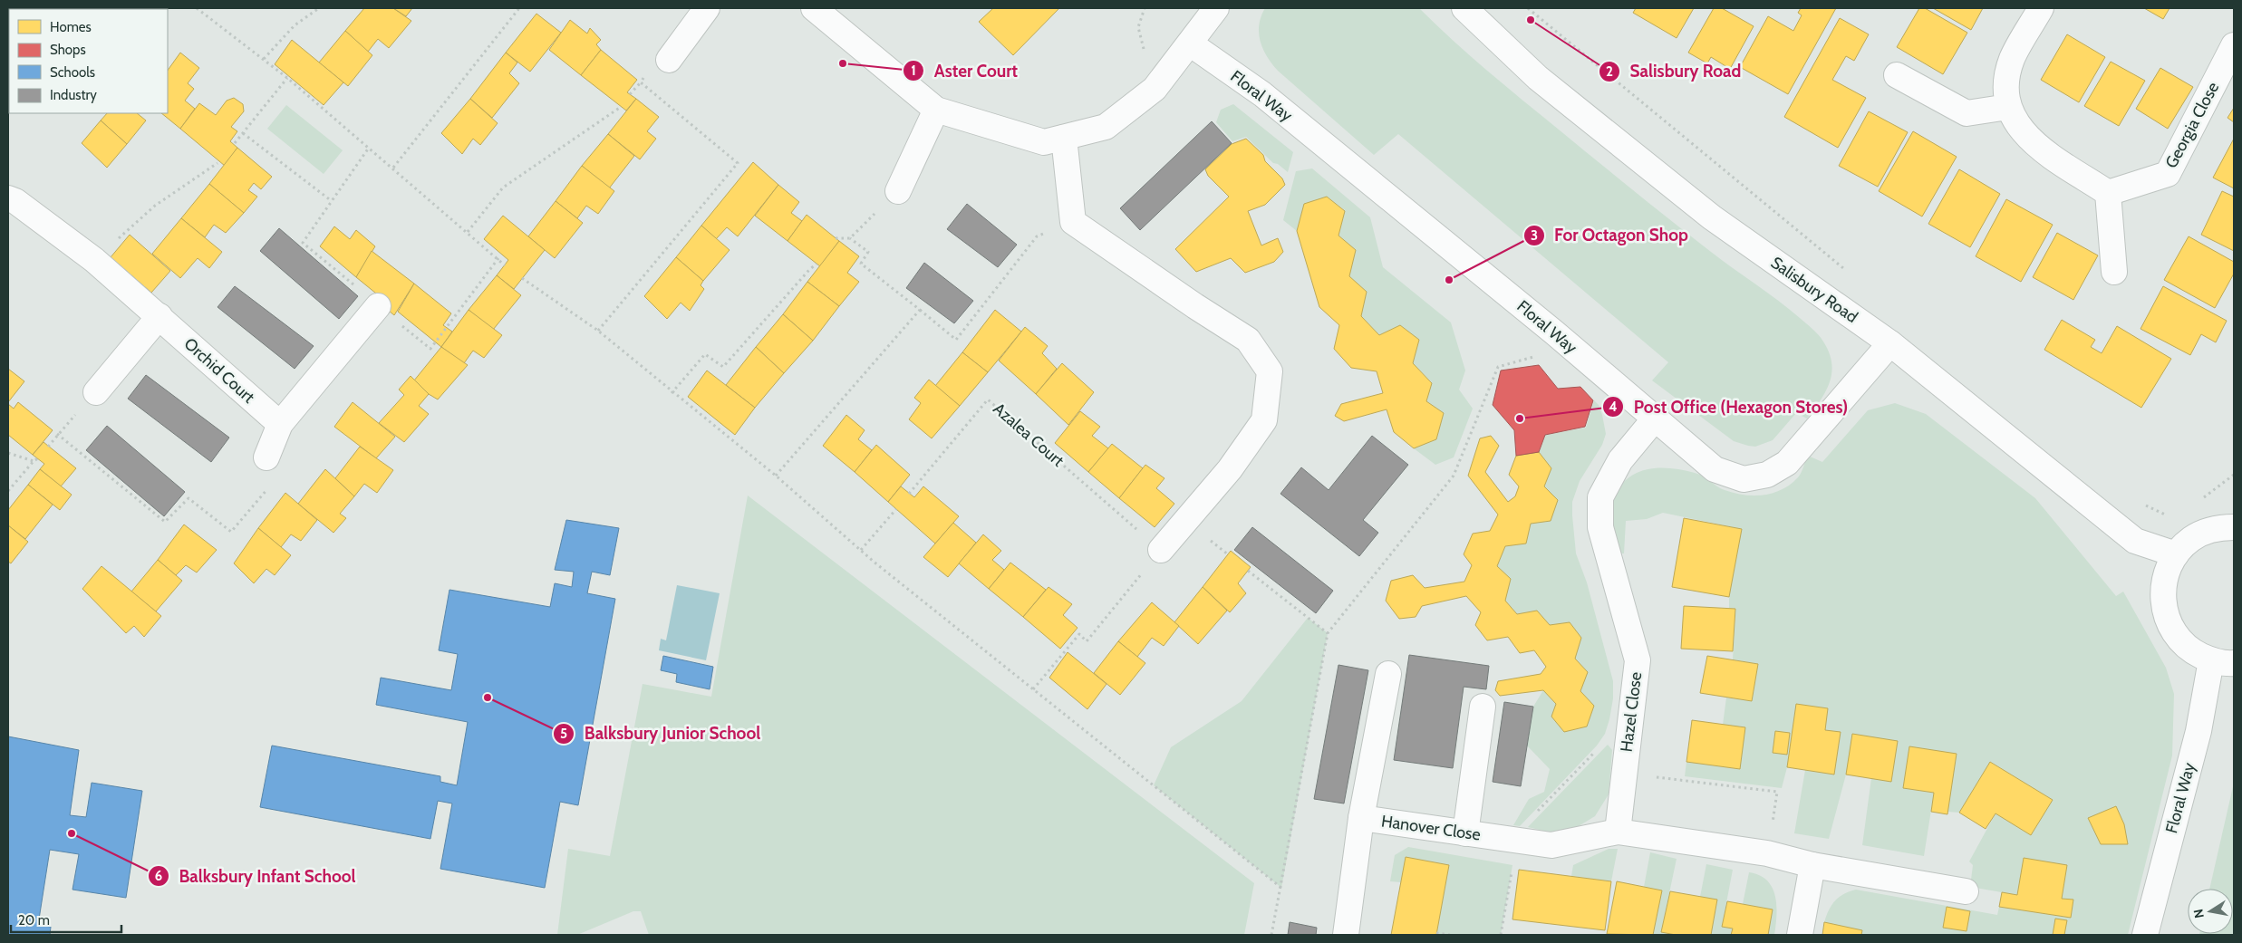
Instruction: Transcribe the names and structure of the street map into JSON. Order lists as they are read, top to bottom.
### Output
{
  "streets": {
    "street": [
      "Floral Way",
      "Georgia Close",
      "Salisbury Road",
      "Orchid Court",
      "Hazel Close",
      "Hanover Close"
    ],
    "path": ["Azalea Court"]
  },
  "crossings": [
    ["Floral Way", "Salisbury Road"],
    ["Floral Way", "Hazel Close"],
    ["Hazel Close", "Hanover Close"]
  ],
  "places": [
    "Salisbury Road",
    "Aster Court",
    "For Octagon Shop",
    "Post Office (Hexagon Stores)",
    "Balksbury Junior School",
    "Balksbury Infant School"
  ],
  "legend": [
    "Homes",
    "Shops",
    "Schools",
    "Industry"
  ],
  "scale_bar": "20 m",
  "north": "left"
}
